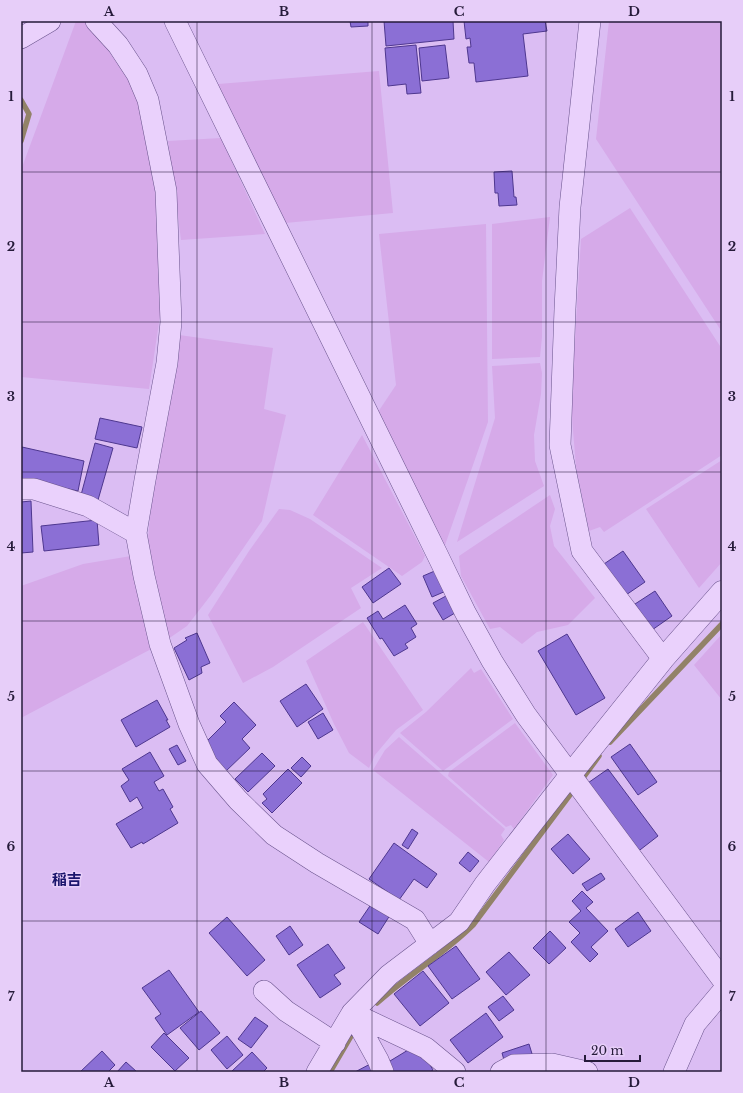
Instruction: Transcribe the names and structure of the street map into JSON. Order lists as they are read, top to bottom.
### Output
{
  "districts": ["稲吉"],
  "scale_bar": "20 m",
  "grid": {
    "columns": [
      "A",
      "B",
      "C",
      "D"
    ],
    "rows": [
      "1",
      "2",
      "3",
      "4",
      "5",
      "6",
      "7"
    ]
  }
}
